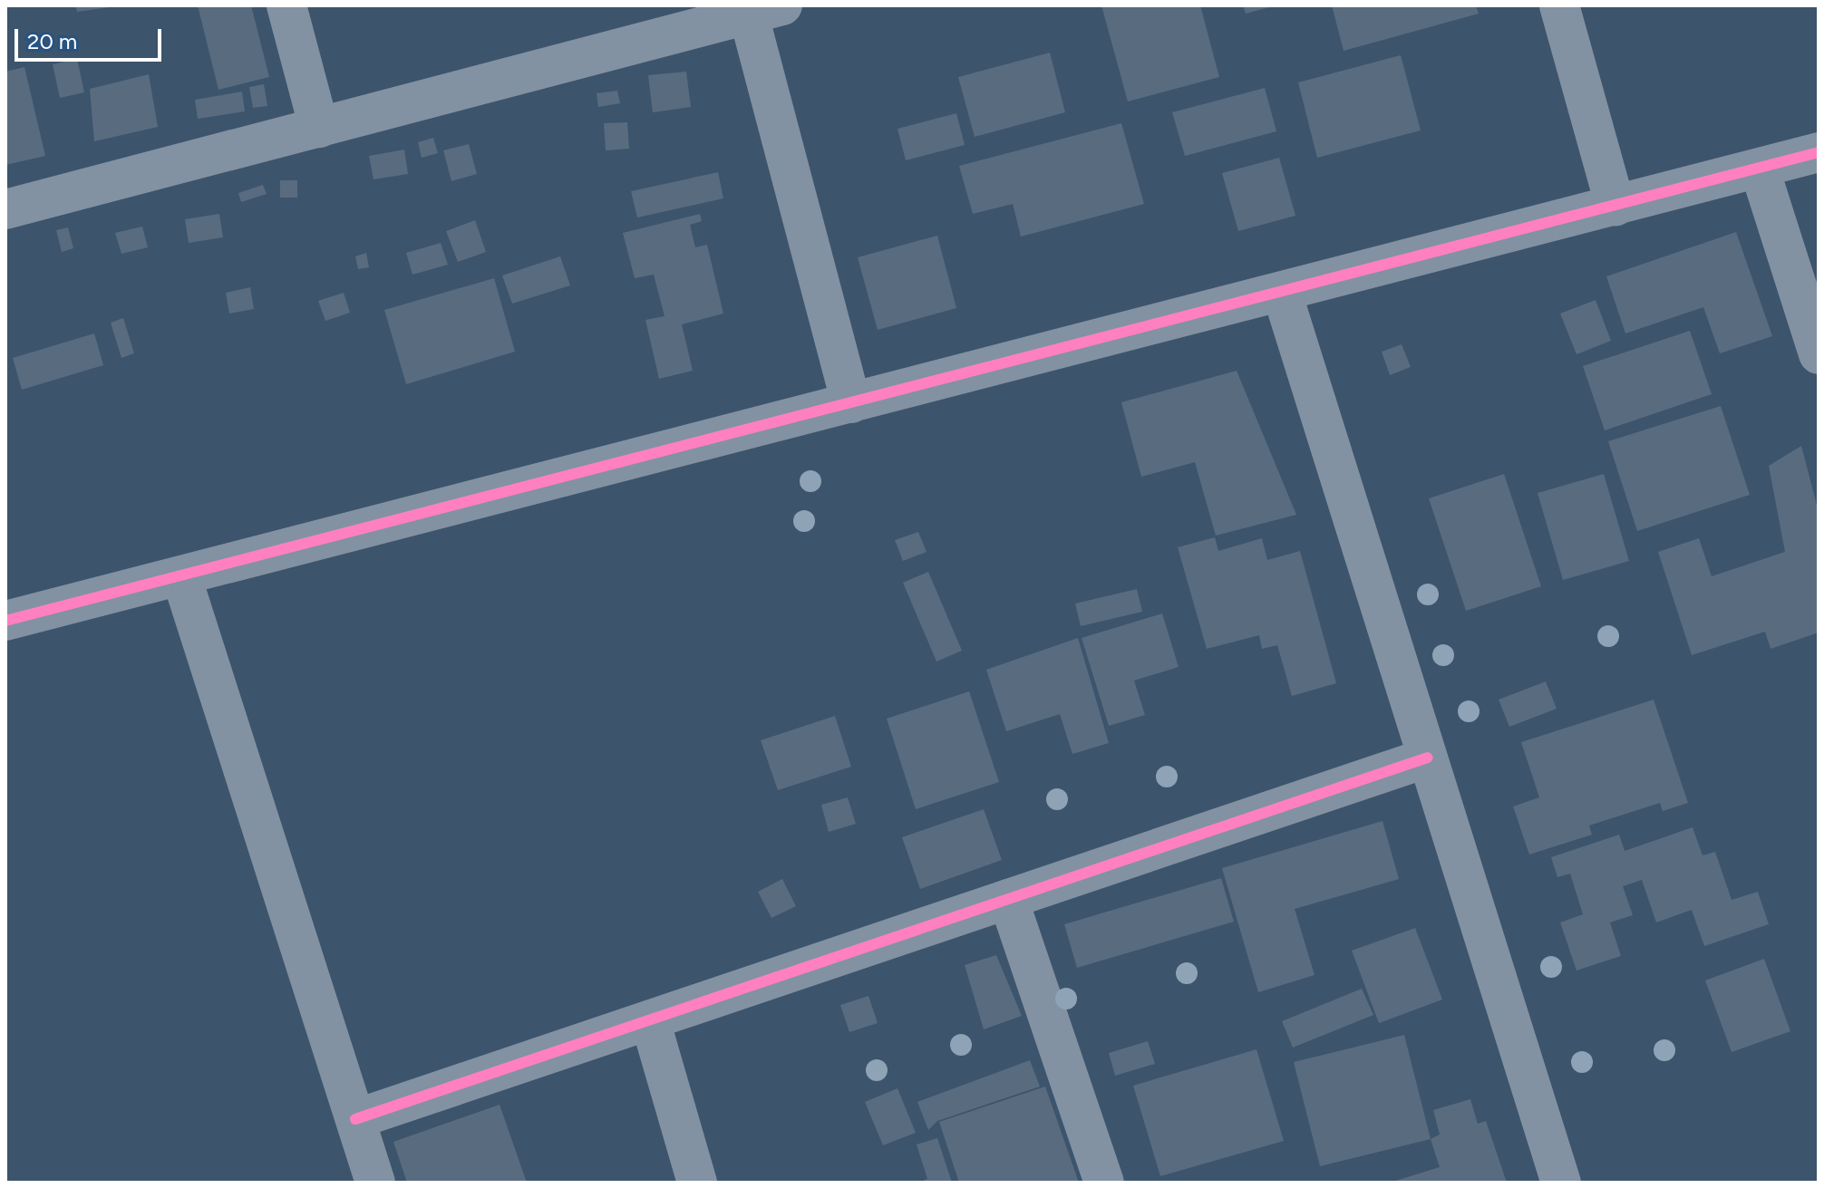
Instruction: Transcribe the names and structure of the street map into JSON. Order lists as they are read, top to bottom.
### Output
{
  "scale_bar": "20 m"
}
